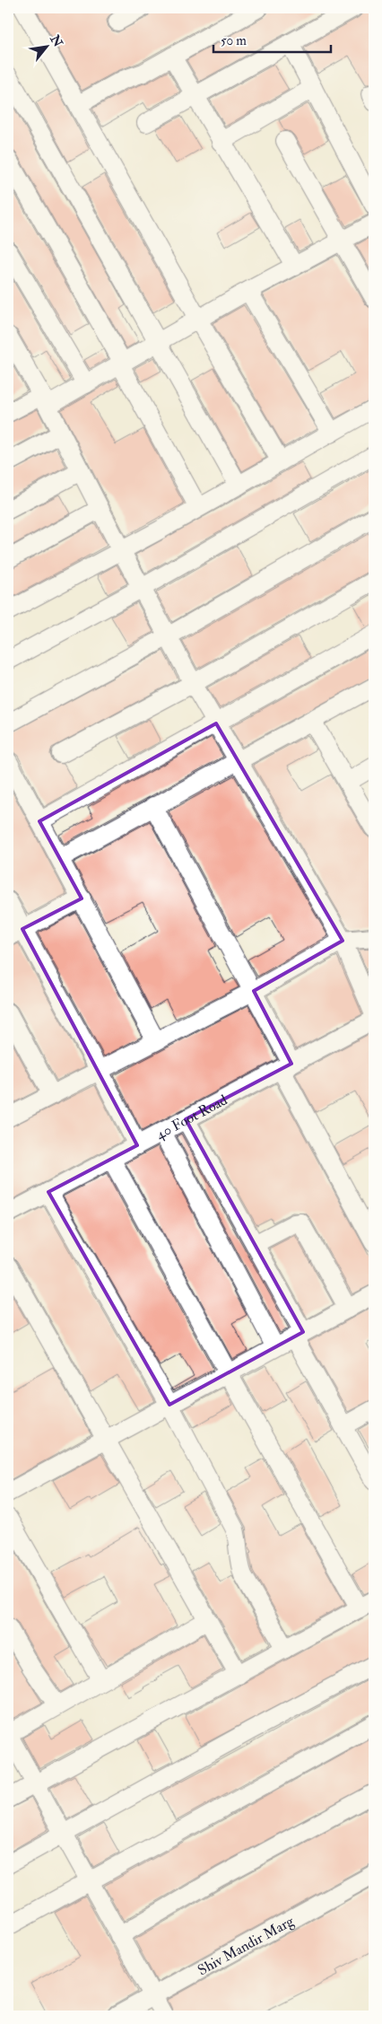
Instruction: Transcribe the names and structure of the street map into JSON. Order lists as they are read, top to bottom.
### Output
{
  "streets": {
    "street": ["40 Foot Road", "Shiv Mandir Marg"]
  },
  "scale_bar": "50 m",
  "north": "top right"
}
